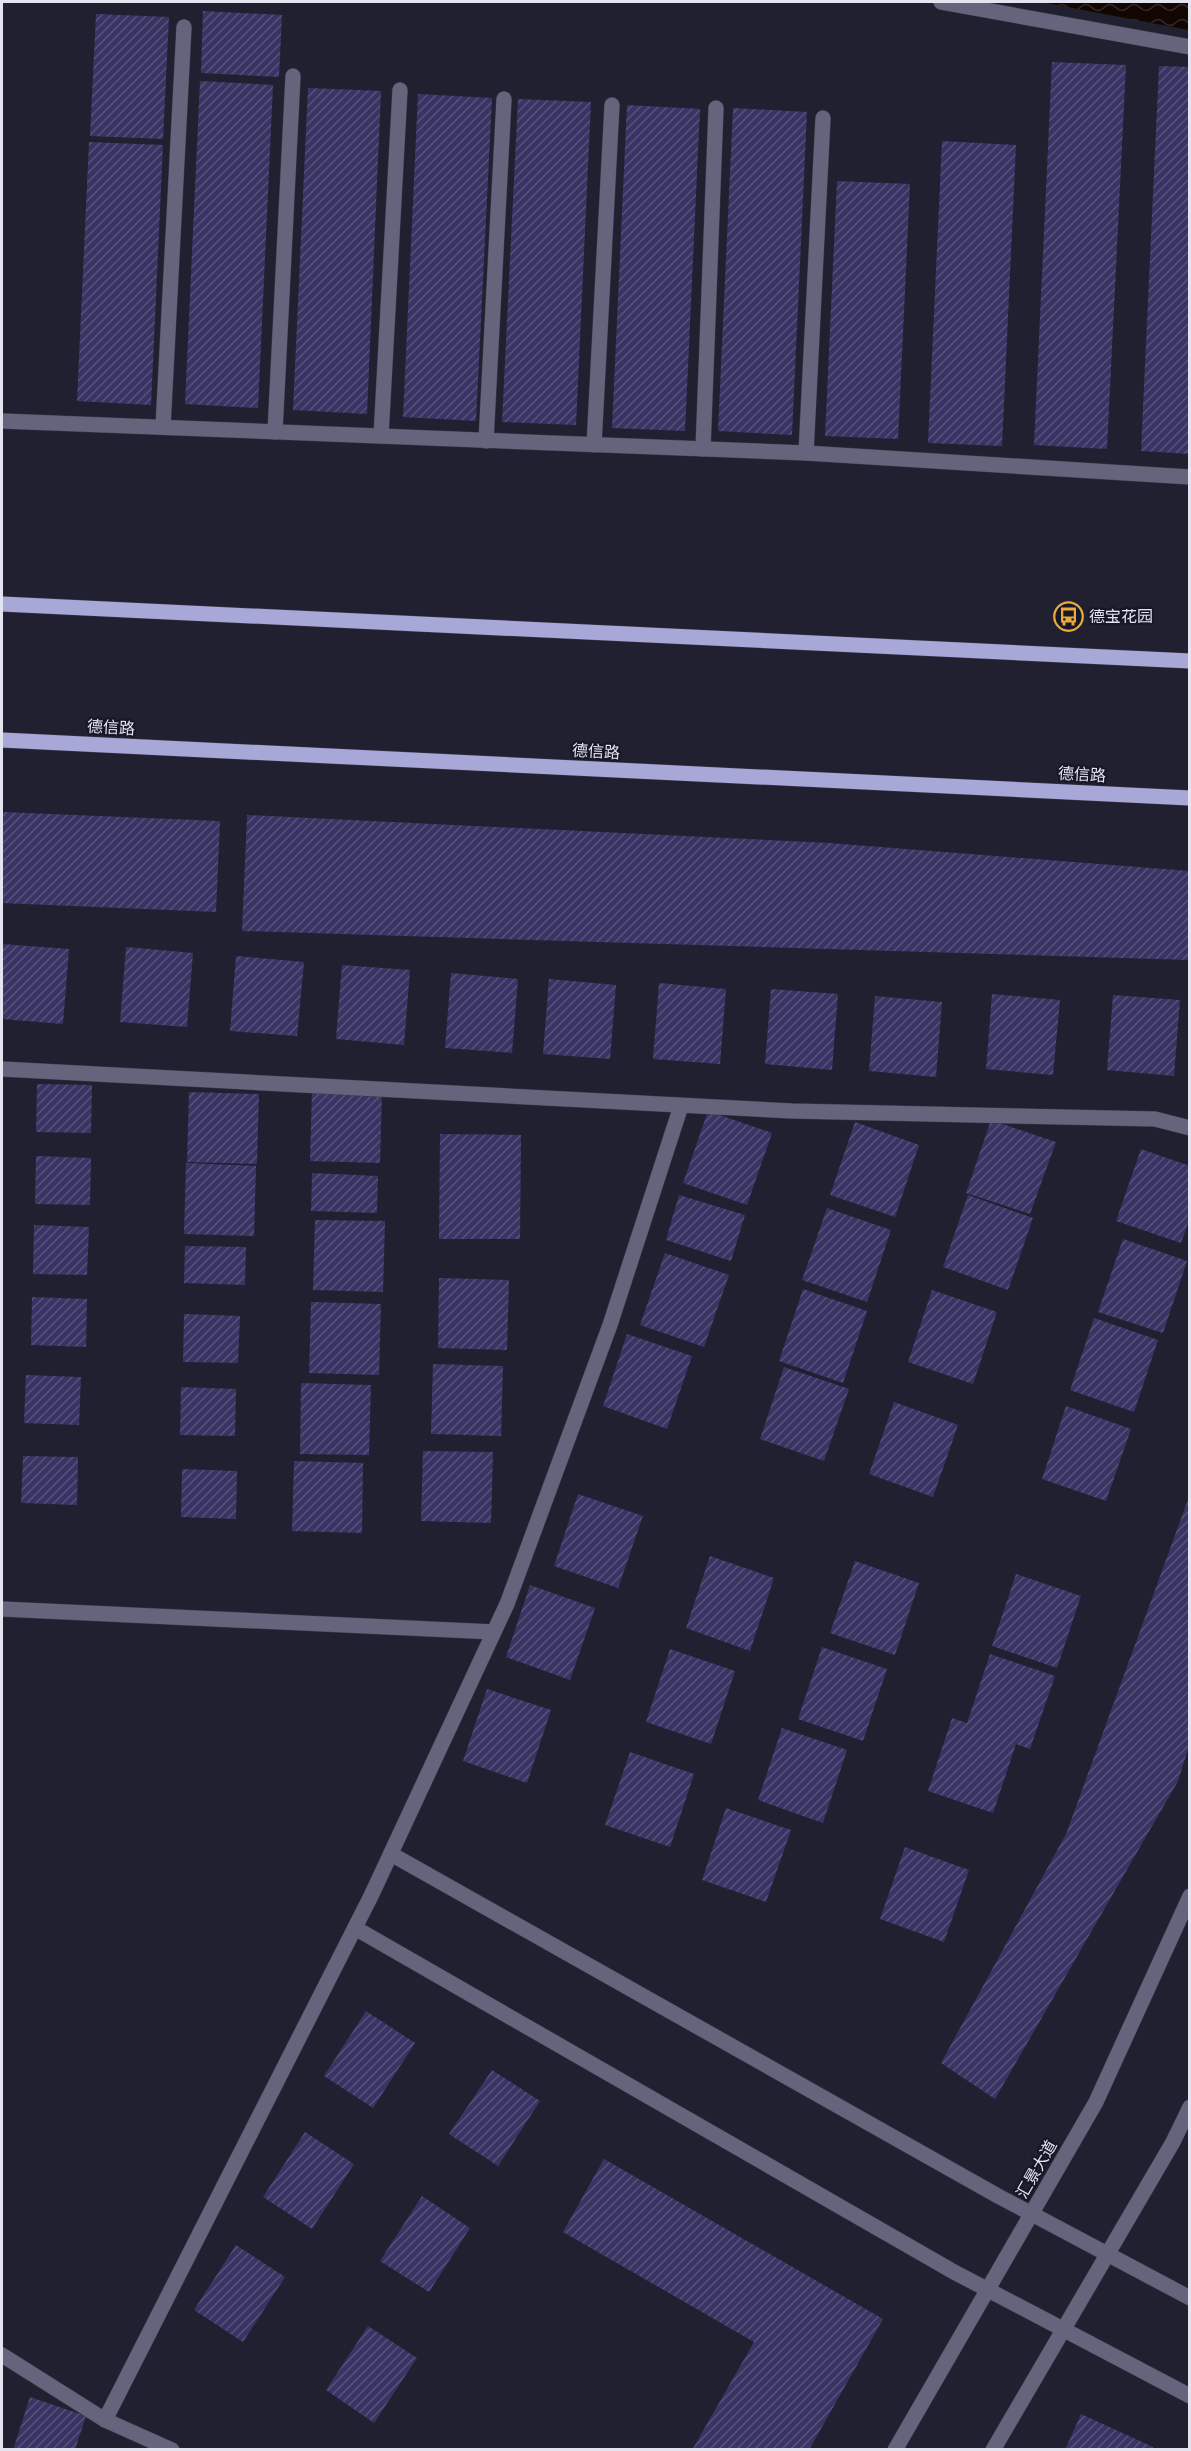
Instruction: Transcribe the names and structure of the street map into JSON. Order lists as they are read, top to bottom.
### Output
{
  "streets": {
    "main road": ["德信路"],
    "street": ["汇景大道"]
  },
  "places": {
    "bus stop": ["德宝花园"]
  }
}
